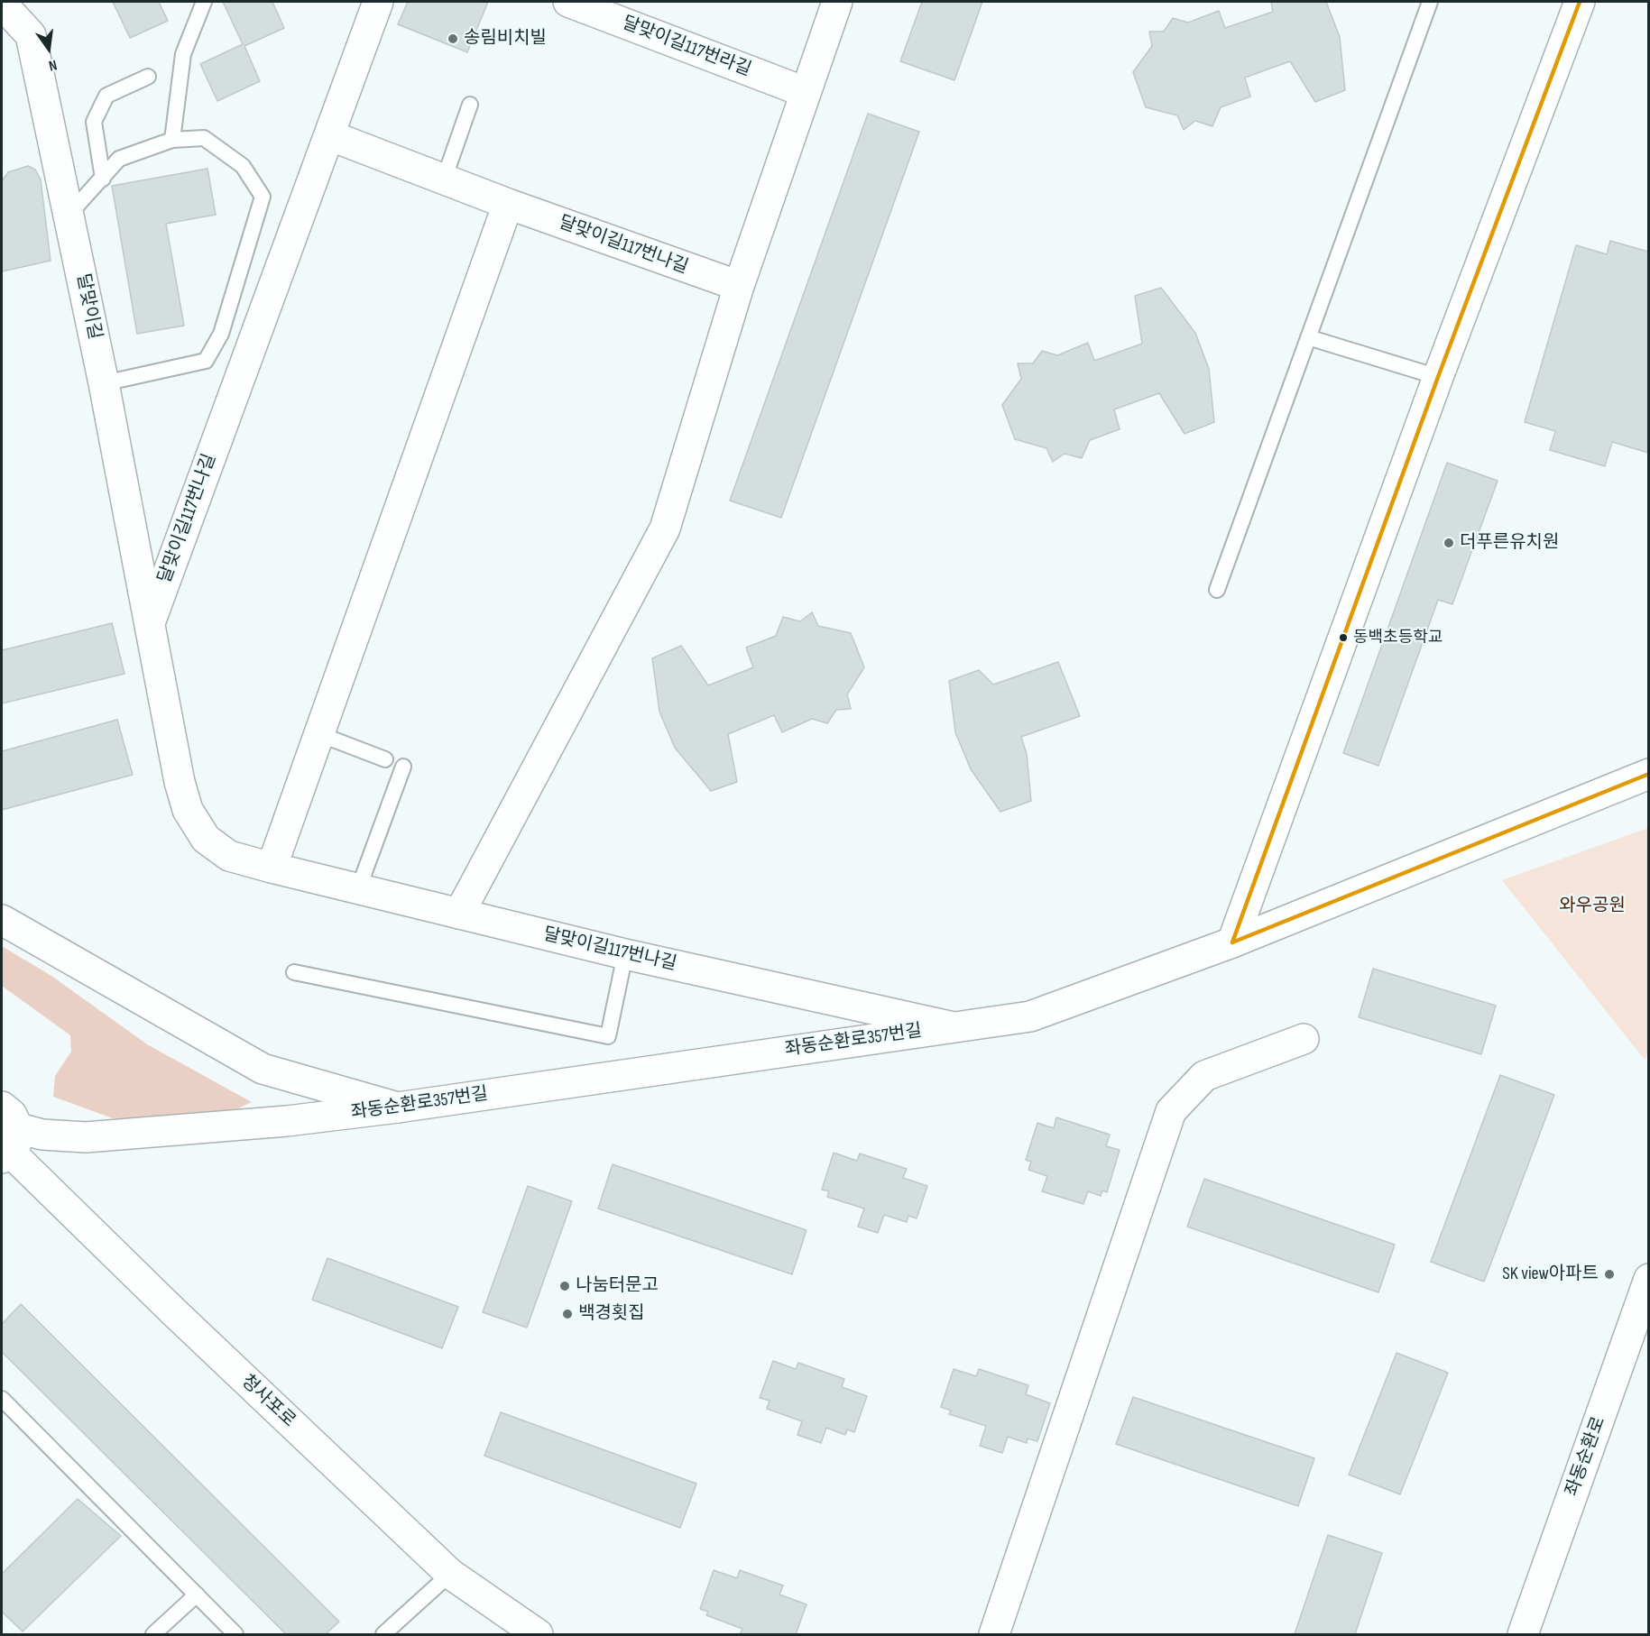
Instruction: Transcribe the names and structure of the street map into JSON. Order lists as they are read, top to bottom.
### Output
{
  "streets": {
    "street": [
      "달맞이길117번라길",
      "달맞이길117번나길",
      "달맞이길",
      "좌동순환로357번길",
      "청사포로",
      "좌동순환로"
    ]
  },
  "crossings": [
    ["달맞이길117번나길", "달맞이길"],
    ["달맞이길117번나길", "좌동순환로357번길"],
    ["좌동순환로357번길", "청사포로"]
  ],
  "parks": ["와우공원"],
  "places": [
    "송림비치빌",
    "더푸른유치원",
    "동백초등학교",
    "SK view아파트",
    "나눔터문고",
    "백경횟집"
  ],
  "north": "bottom"
}
